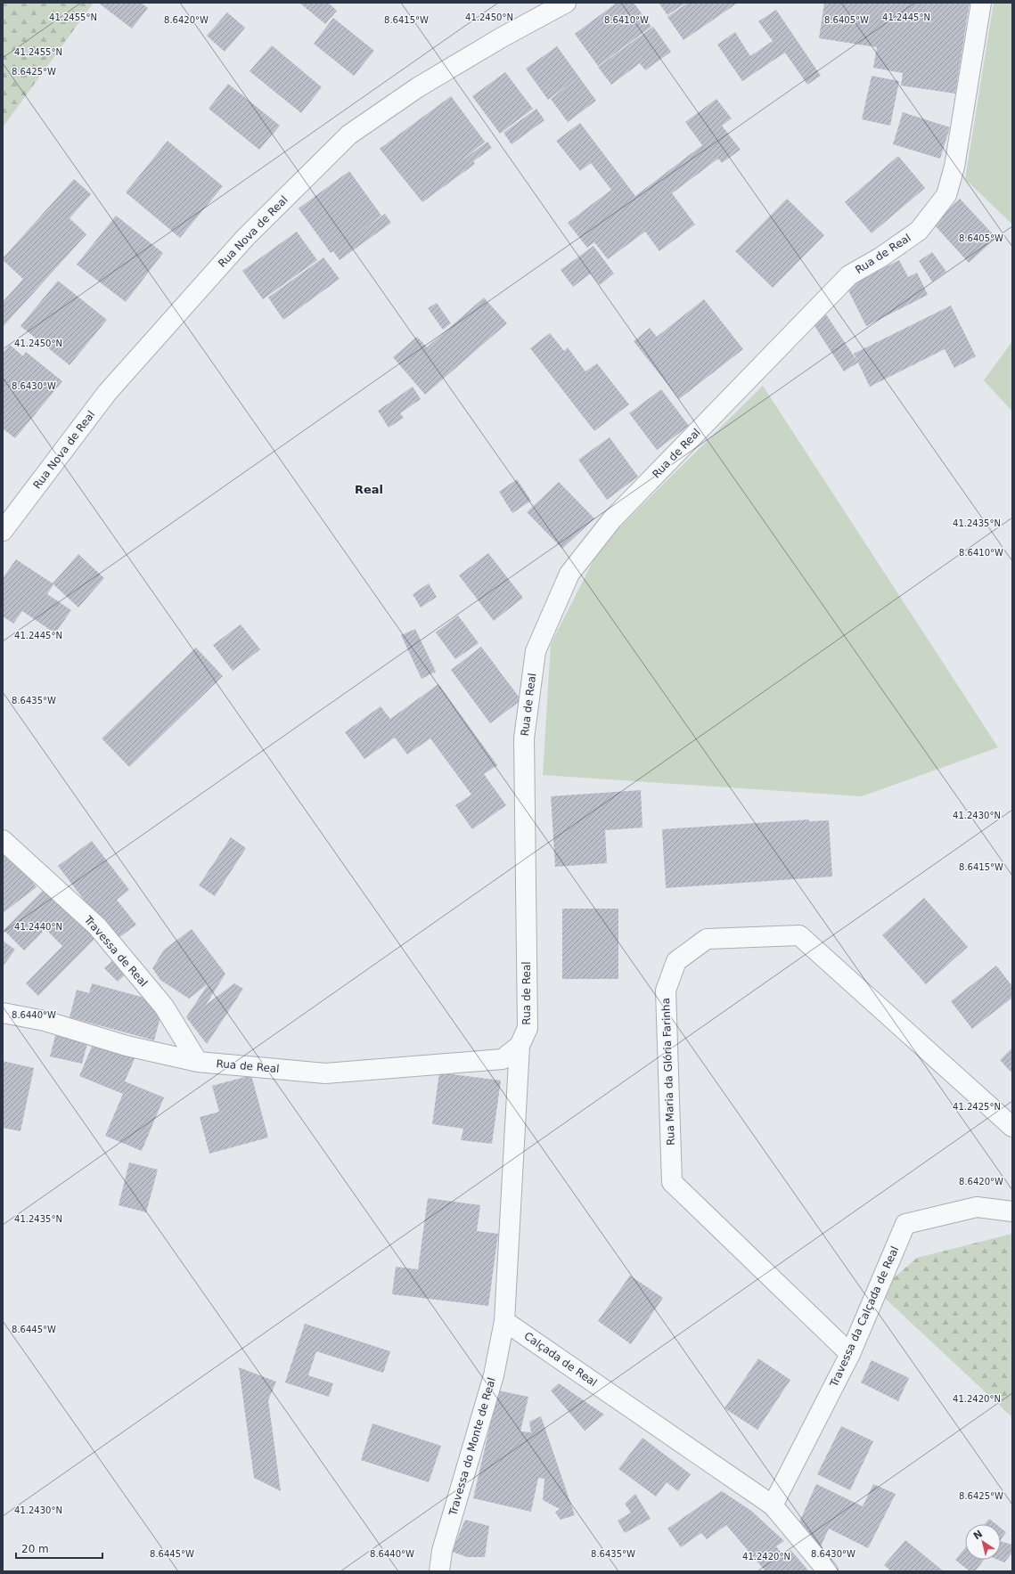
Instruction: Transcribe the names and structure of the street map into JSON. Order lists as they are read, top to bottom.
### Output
{
  "streets": {
    "street": [
      "Rua Nova de Real",
      "Rua de Real",
      "Travessa de Real",
      "Rua Maria da Glória Farinha",
      "Travessa da Calçada de Real",
      "Calçada de Real",
      "Travessa do Monte de Real"
    ]
  },
  "crossings": [
    ["Rua de Real", "Travessa de Real"],
    ["Rua Maria da Glória Farinha", "Travessa da Calçada de Real"],
    ["Travessa da Calçada de Real", "Calçada de Real"],
    ["Calçada de Real", "Travessa do Monte de Real"]
  ],
  "districts": ["Real"],
  "scale_bar": "20 m",
  "north": "top left",
  "coordinates": [
    "41.2445°N",
    "41.2455°N",
    "41.2450°N",
    "8.6415°W",
    "8.6405°W",
    "8.6420°W",
    "8.6410°W",
    "8.6425°W",
    "8.6430°W",
    "41.2435°N",
    "8.6435°W",
    "41.2430°N",
    "41.2440°N",
    "8.6440°W",
    "41.2425°N",
    "8.6445°W",
    "41.2420°N"
  ]
}
